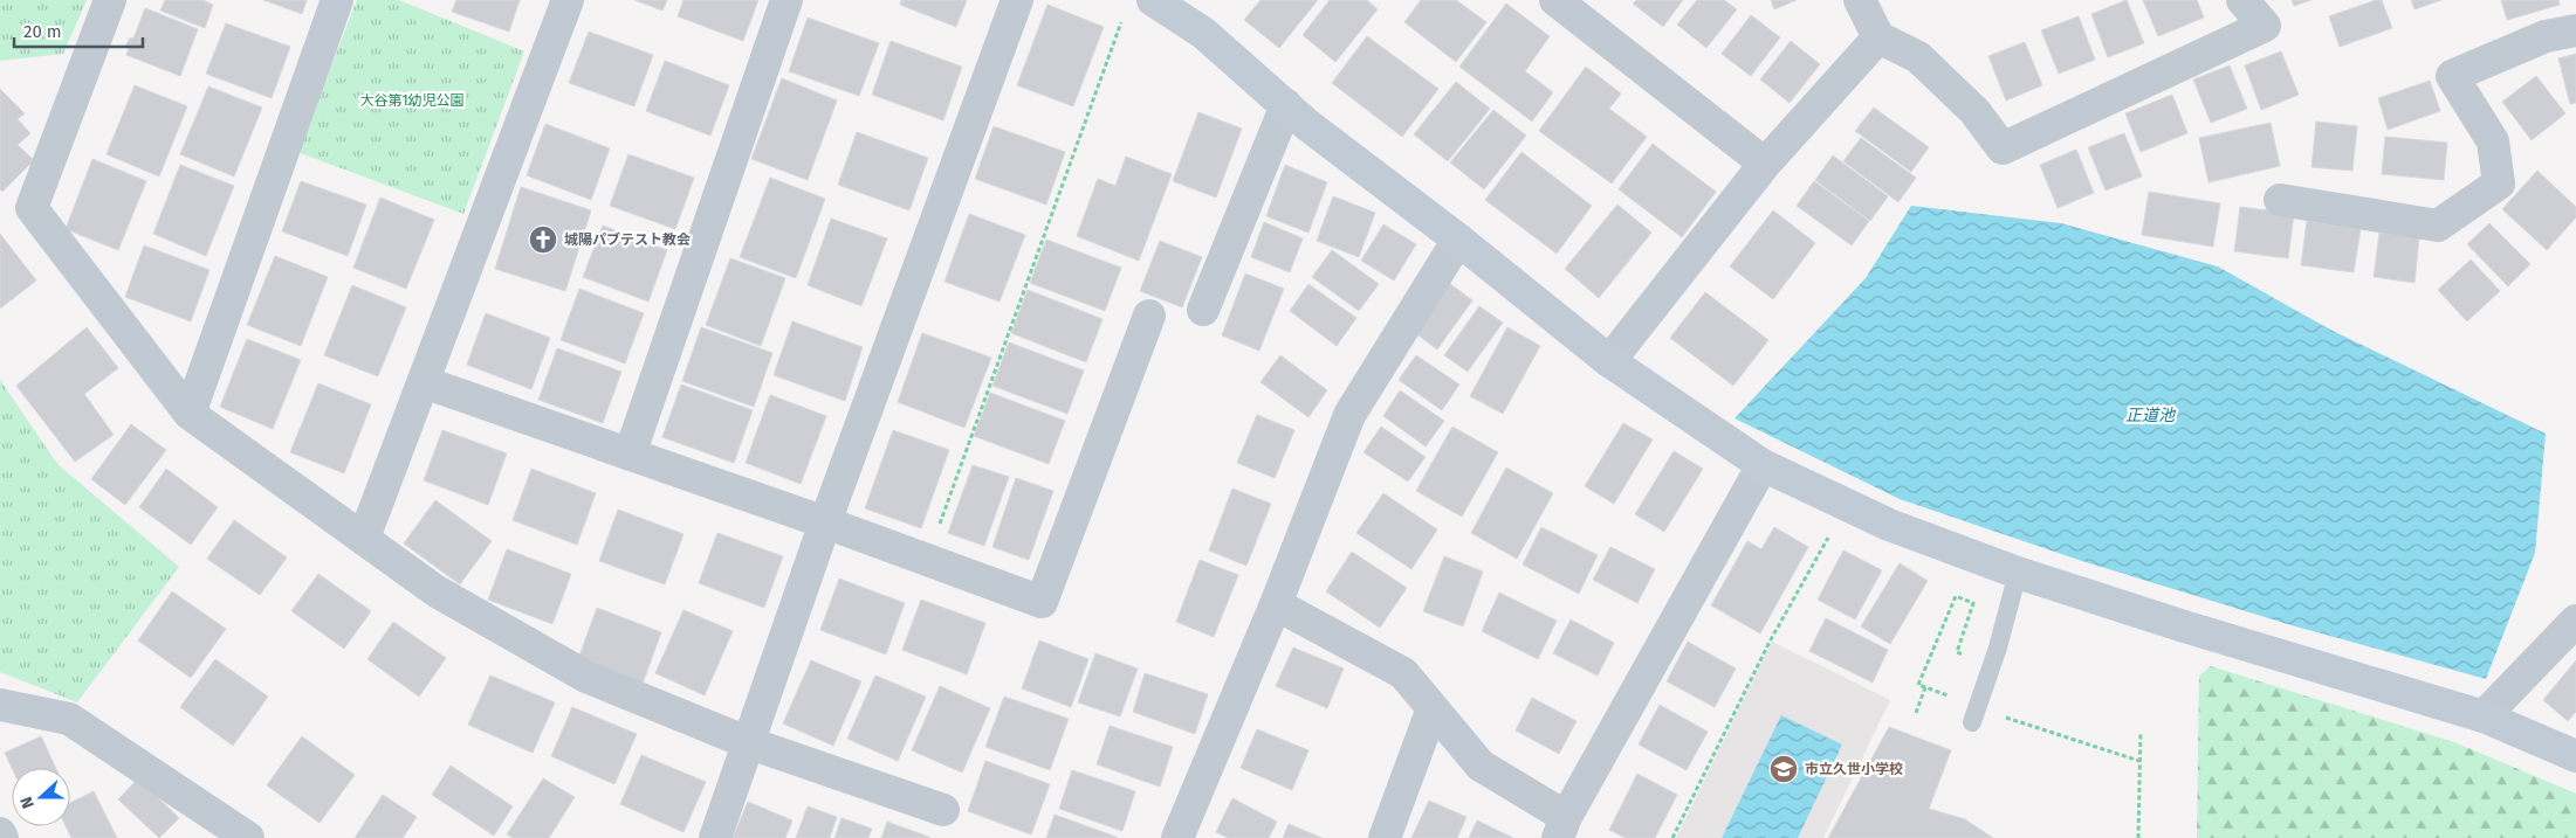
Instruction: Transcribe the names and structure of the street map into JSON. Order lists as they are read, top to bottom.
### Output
{
  "water": ["正道池"],
  "parks": ["大谷第1幼児公園"],
  "places": {
    "church": ["城陽パブテスト教会"],
    "school or university": ["市立久世小学校"]
  },
  "scale_bar": "20 m",
  "north": "left"
}
